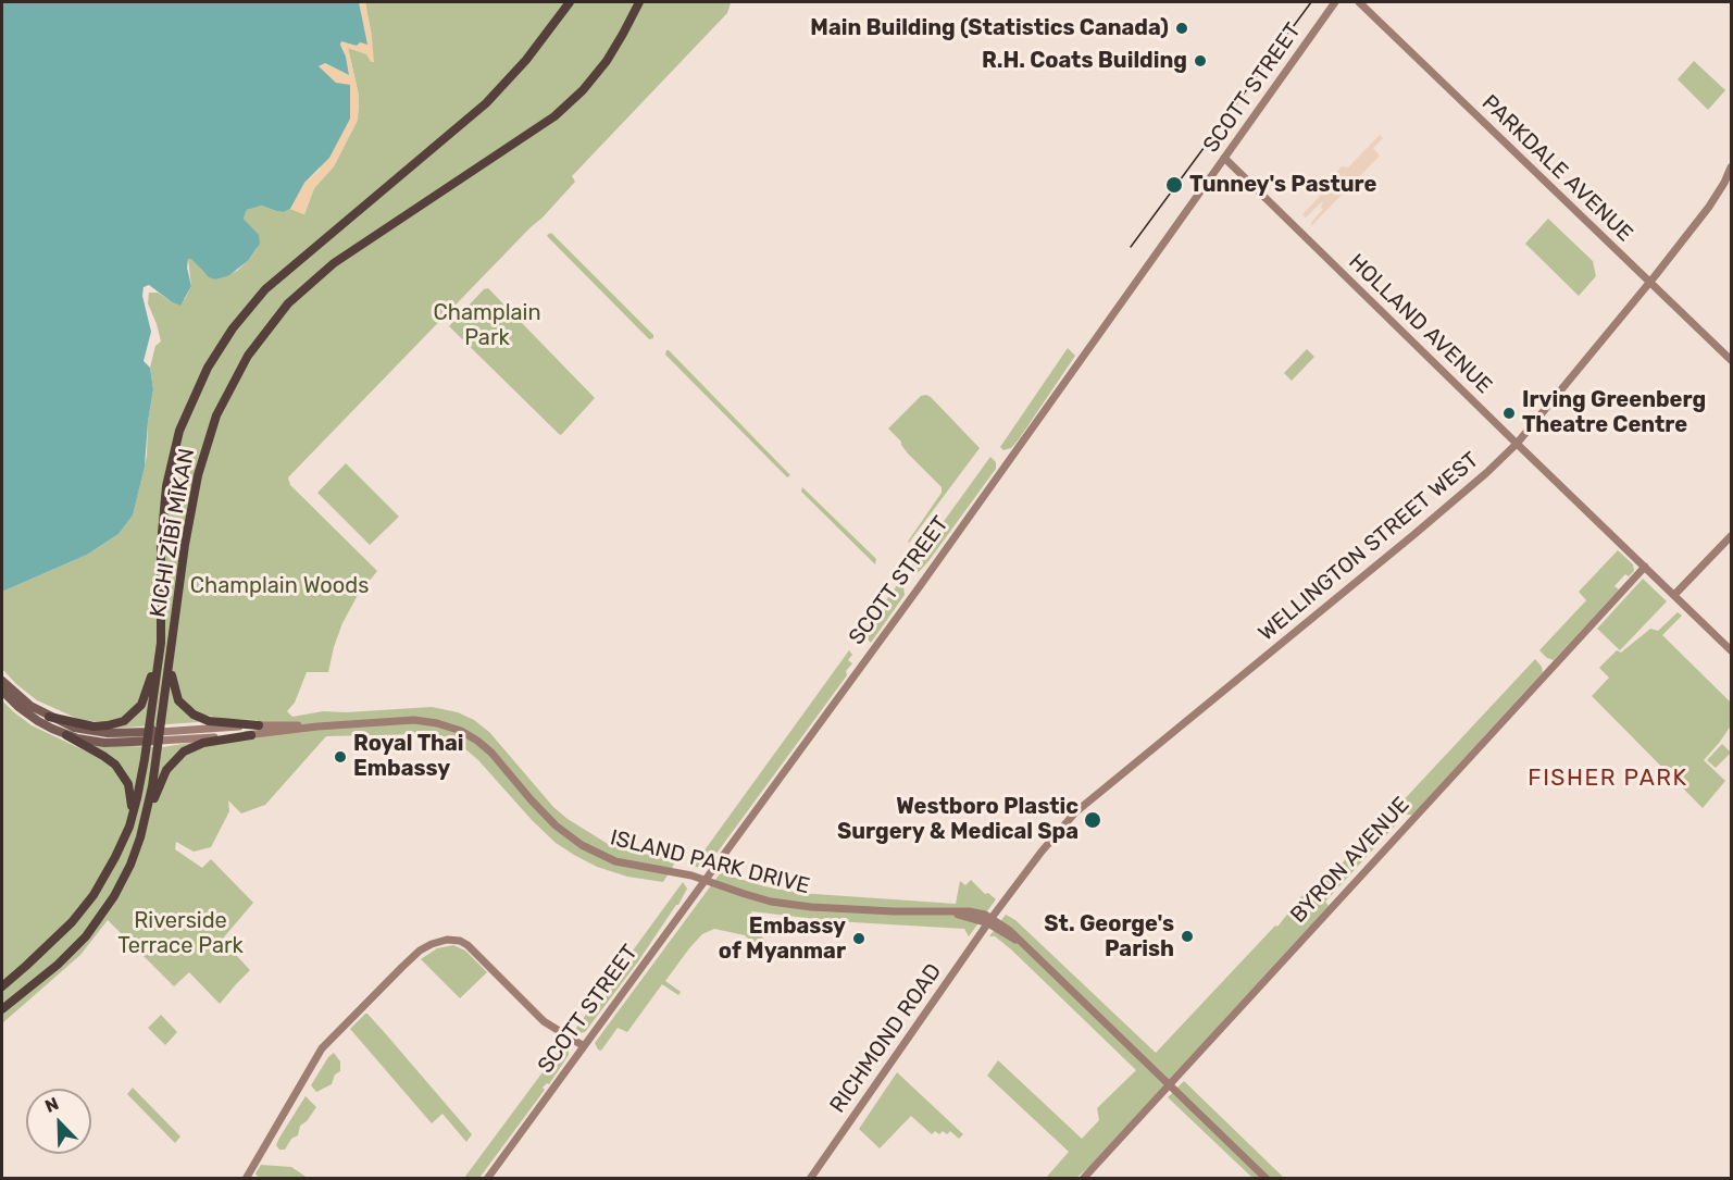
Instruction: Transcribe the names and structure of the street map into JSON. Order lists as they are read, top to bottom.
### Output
{
  "streets": {
    "highway": ["KICHI ZĪBĪ MĪKAN"],
    "main road": [
      "SCOTT STREET",
      "PARKDALE AVENUE",
      "HOLLAND AVENUE",
      "WELLINGTON STREET WEST",
      "BYRON AVENUE",
      "ISLAND PARK DRIVE",
      "RICHMOND ROAD"
    ]
  },
  "crossings": [
    ["SCOTT STREET", "HOLLAND AVENUE"],
    ["SCOTT STREET", "ISLAND PARK DRIVE"],
    ["PARKDALE AVENUE", "WELLINGTON STREET WEST"],
    ["HOLLAND AVENUE", "WELLINGTON STREET WEST"],
    ["HOLLAND AVENUE", "BYRON AVENUE"],
    ["KICHI ZĪBĪ MĪKAN", "ISLAND PARK DRIVE"],
    ["WELLINGTON STREET WEST", "ISLAND PARK DRIVE"],
    ["WELLINGTON STREET WEST", "RICHMOND ROAD"],
    ["BYRON AVENUE", "ISLAND PARK DRIVE"],
    ["ISLAND PARK DRIVE", "RICHMOND ROAD"]
  ],
  "districts": ["FISHER PARK"],
  "parks": ["Champlain Park", "Champlain Woods", "Riverside Terrace Park"],
  "places": [
    "Main Building (Statistics Canada)",
    "R.H. Coats Building",
    "Tunney's Pasture",
    "Irving Greenberg Theatre Centre",
    "Royal Thai Embassy",
    "Westboro Plastic Surgery & Medical Spa",
    "St. George's Parish",
    "Embassy of Myanmar"
  ],
  "north": "top left"
}
